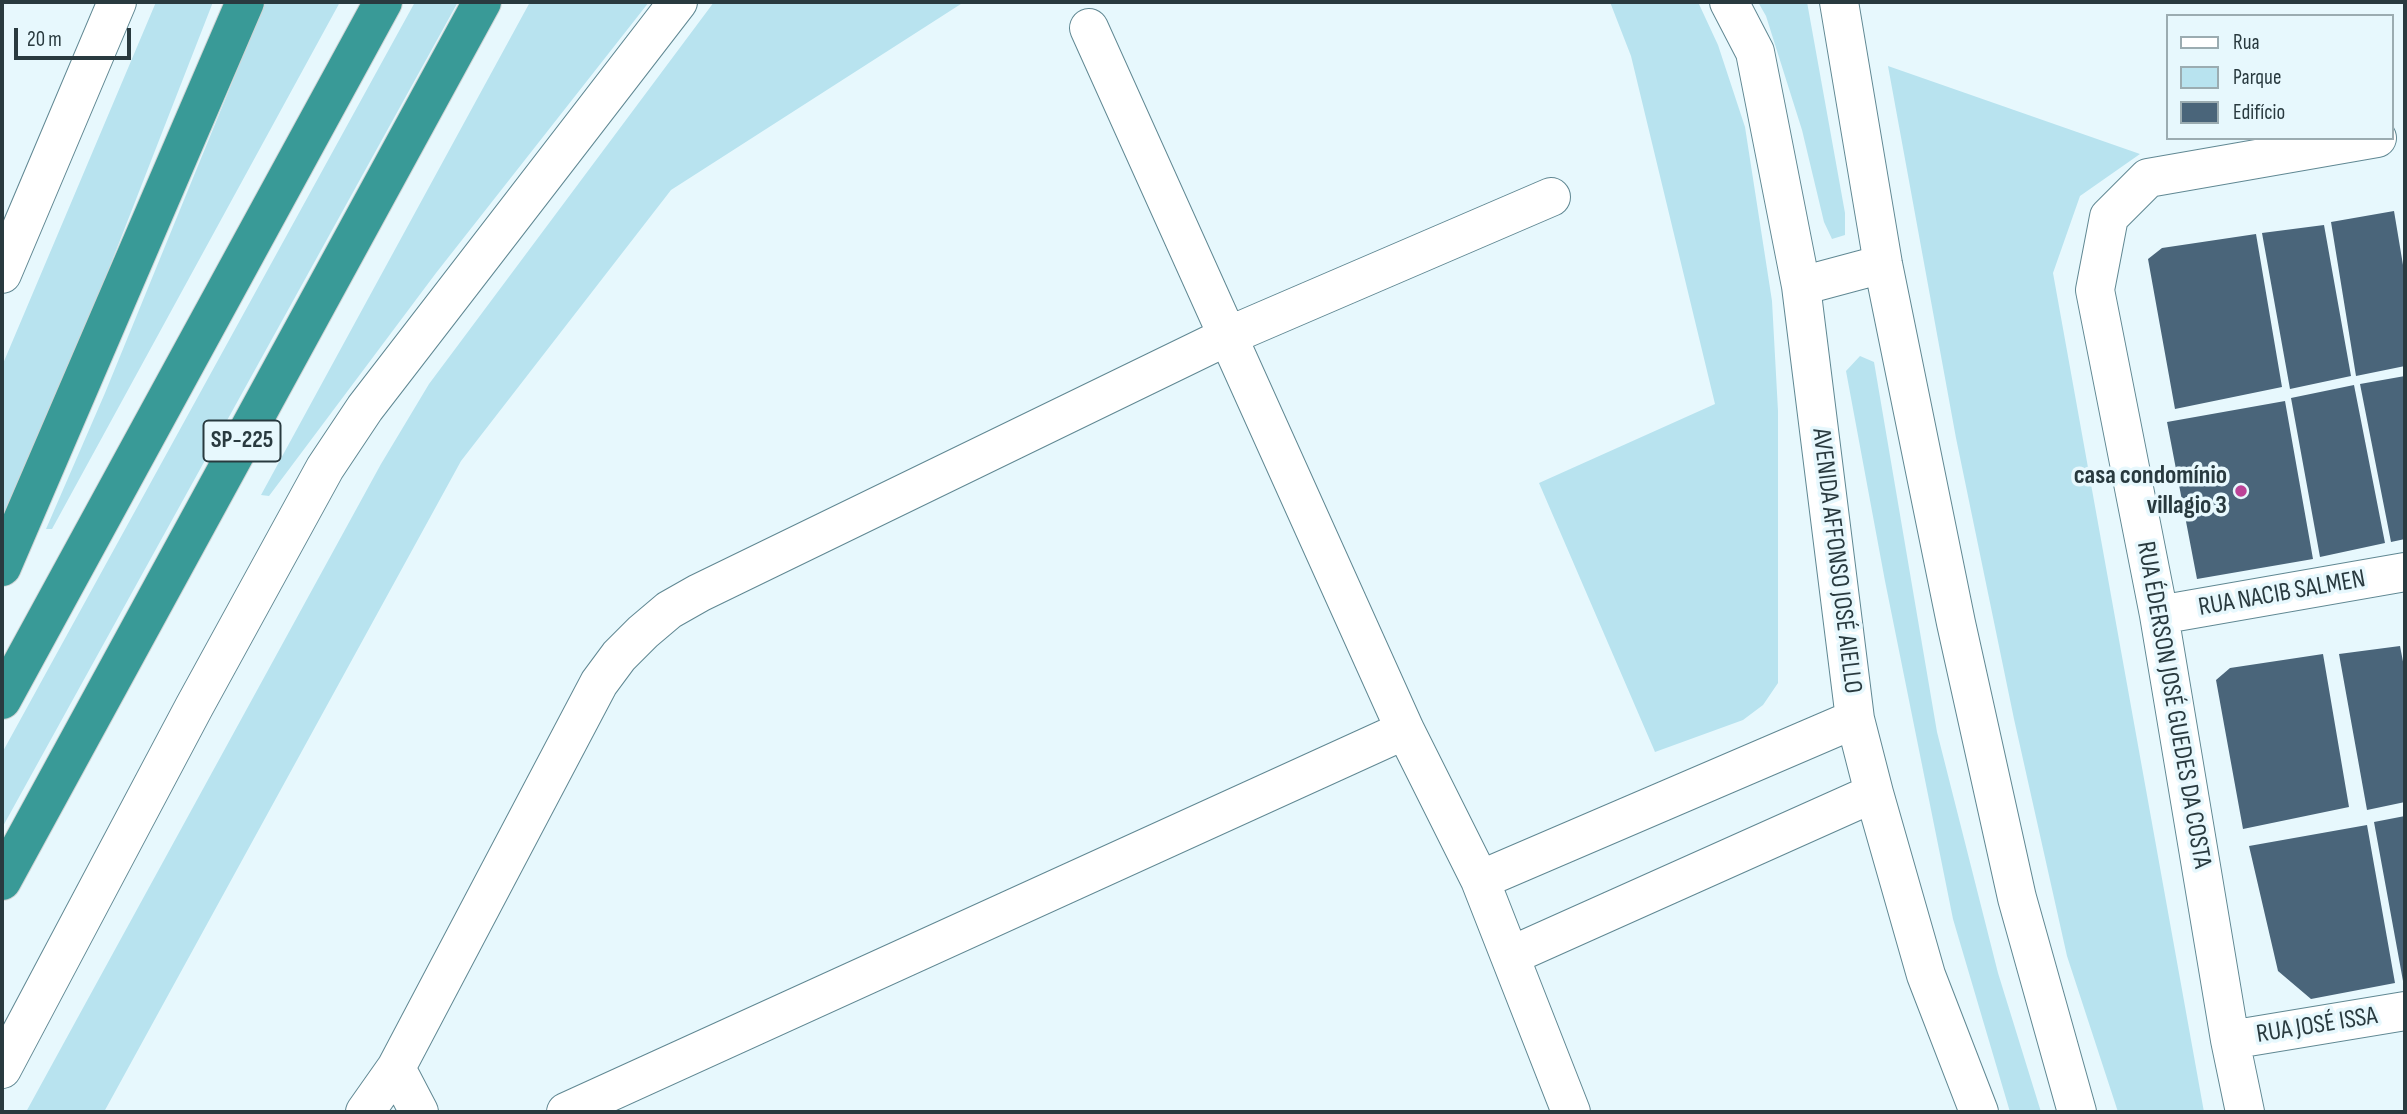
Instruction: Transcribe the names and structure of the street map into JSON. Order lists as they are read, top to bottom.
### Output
{
  "streets": {
    "highway": ["SP-225"],
    "street": [
      "AVENIDA AFFONSO JOSÉ AIELLO",
      "RUA NACIB SALMEN",
      "RUA ÉDERSON JOSÉ GUEDES DA COSTA",
      "RUA JOSÉ ISSA"
    ]
  },
  "crossings": [
    ["RUA NACIB SALMEN", "RUA ÉDERSON JOSÉ GUEDES DA COSTA"],
    ["RUA ÉDERSON JOSÉ GUEDES DA COSTA", "RUA JOSÉ ISSA"]
  ],
  "places": ["casa condomínio villagio 3"],
  "legend": ["Rua", "Parque", "Edifício"],
  "scale_bar": "20 m"
}
